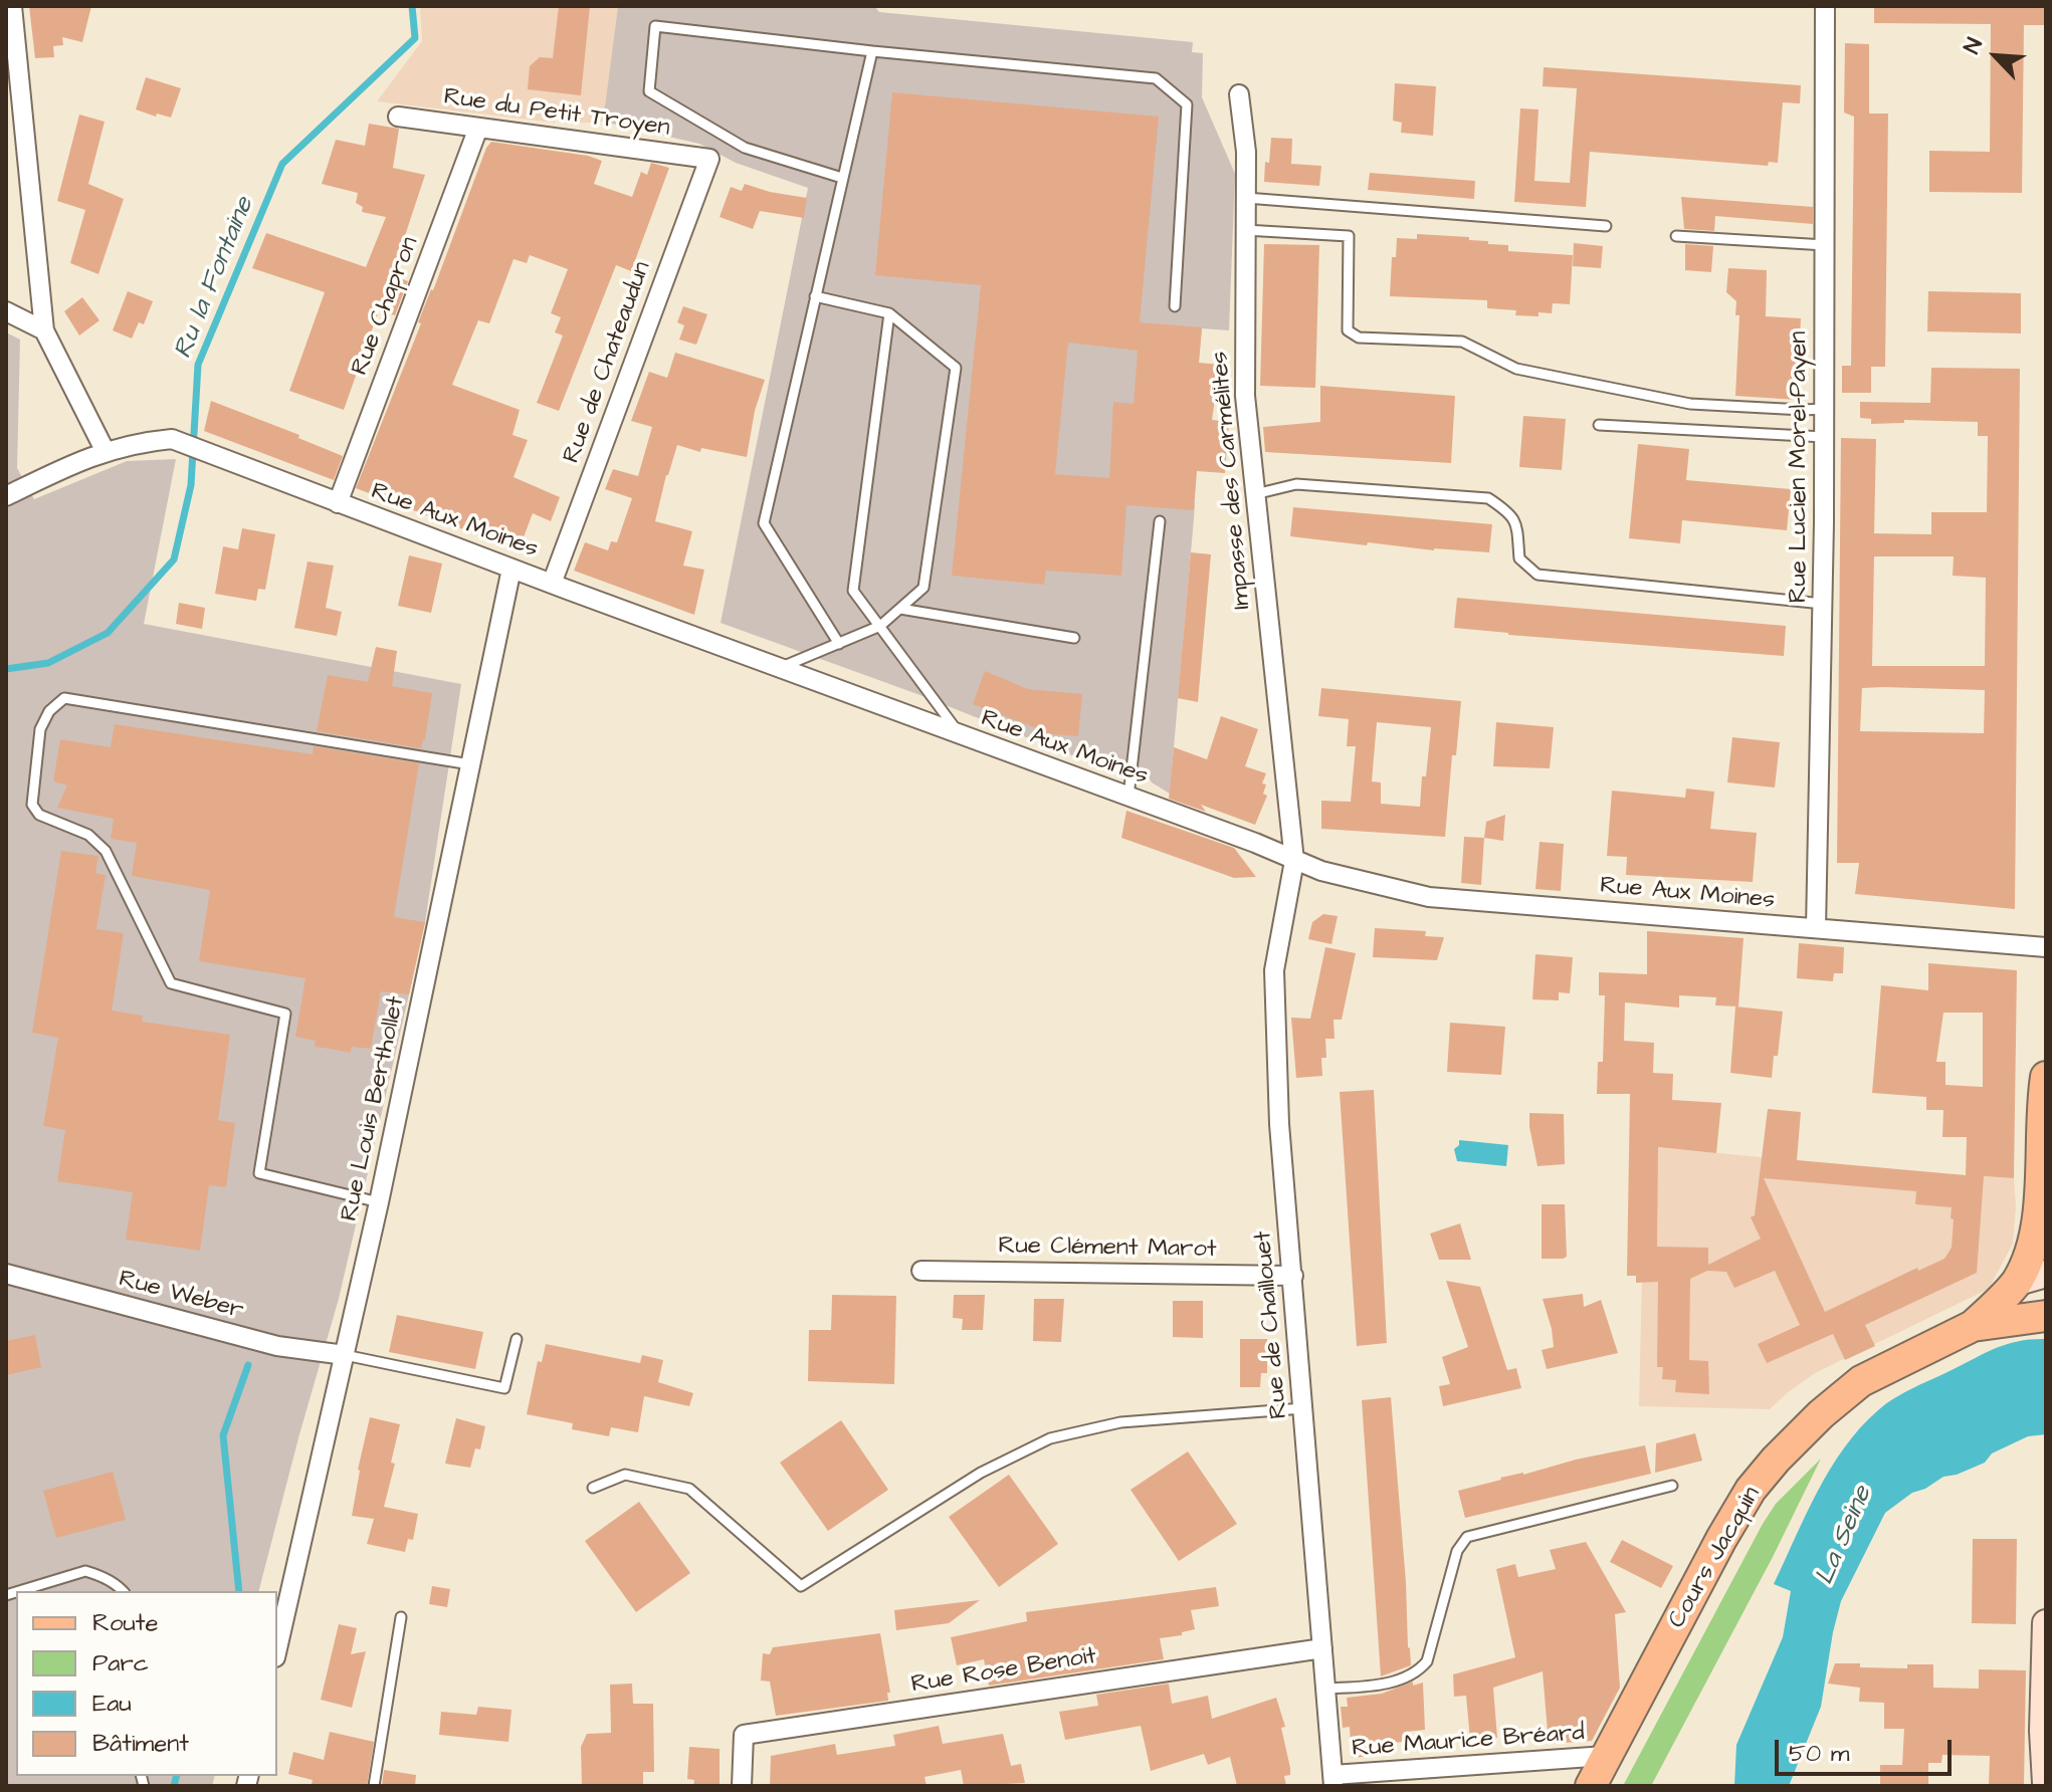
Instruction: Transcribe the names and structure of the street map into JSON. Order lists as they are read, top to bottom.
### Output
{
  "streets": {
    "main road": ["Cours Jacquin"],
    "street": [
      "Rue du Petit Troyen",
      "Rue Chapron",
      "Rue de Chateaudun",
      "Rue Lucien Morel-Payen",
      "Impasse des Carmélites",
      "Rue Aux Moines",
      "Rue Louis Berthollet",
      "Rue Clément Marot",
      "Rue Weber",
      "Rue de Chaillouet",
      "Rue Rose Benoit",
      "Rue Maurice Bréard"
    ]
  },
  "crossings": [
    ["Rue du Petit Troyen", "Rue Chapron"],
    ["Rue du Petit Troyen", "Rue de Chateaudun"],
    ["Rue Chapron", "Rue Aux Moines"],
    ["Rue de Chateaudun", "Rue Aux Moines"],
    ["Rue Lucien Morel-Payen", "Rue Aux Moines"],
    ["Impasse des Carmélites", "Rue Aux Moines"],
    ["Impasse des Carmélites", "Rue de Chaillouet"],
    ["Rue Aux Moines", "Rue Louis Berthollet"],
    ["Rue Aux Moines", "Rue de Chaillouet"],
    ["Rue Louis Berthollet", "Rue Weber"],
    ["Rue Clément Marot", "Rue de Chaillouet"],
    ["Rue de Chaillouet", "Rue Rose Benoit"],
    ["Rue de Chaillouet", "Rue Maurice Bréard"],
    ["Cours Jacquin", "Rue Maurice Bréard"]
  ],
  "water": ["Ru la Fontaine", "La Seine"],
  "legend": [
    "Route",
    "Parc",
    "Eau",
    "Bâtiment"
  ],
  "scale_bar": "50 m",
  "north": "top left"
}
